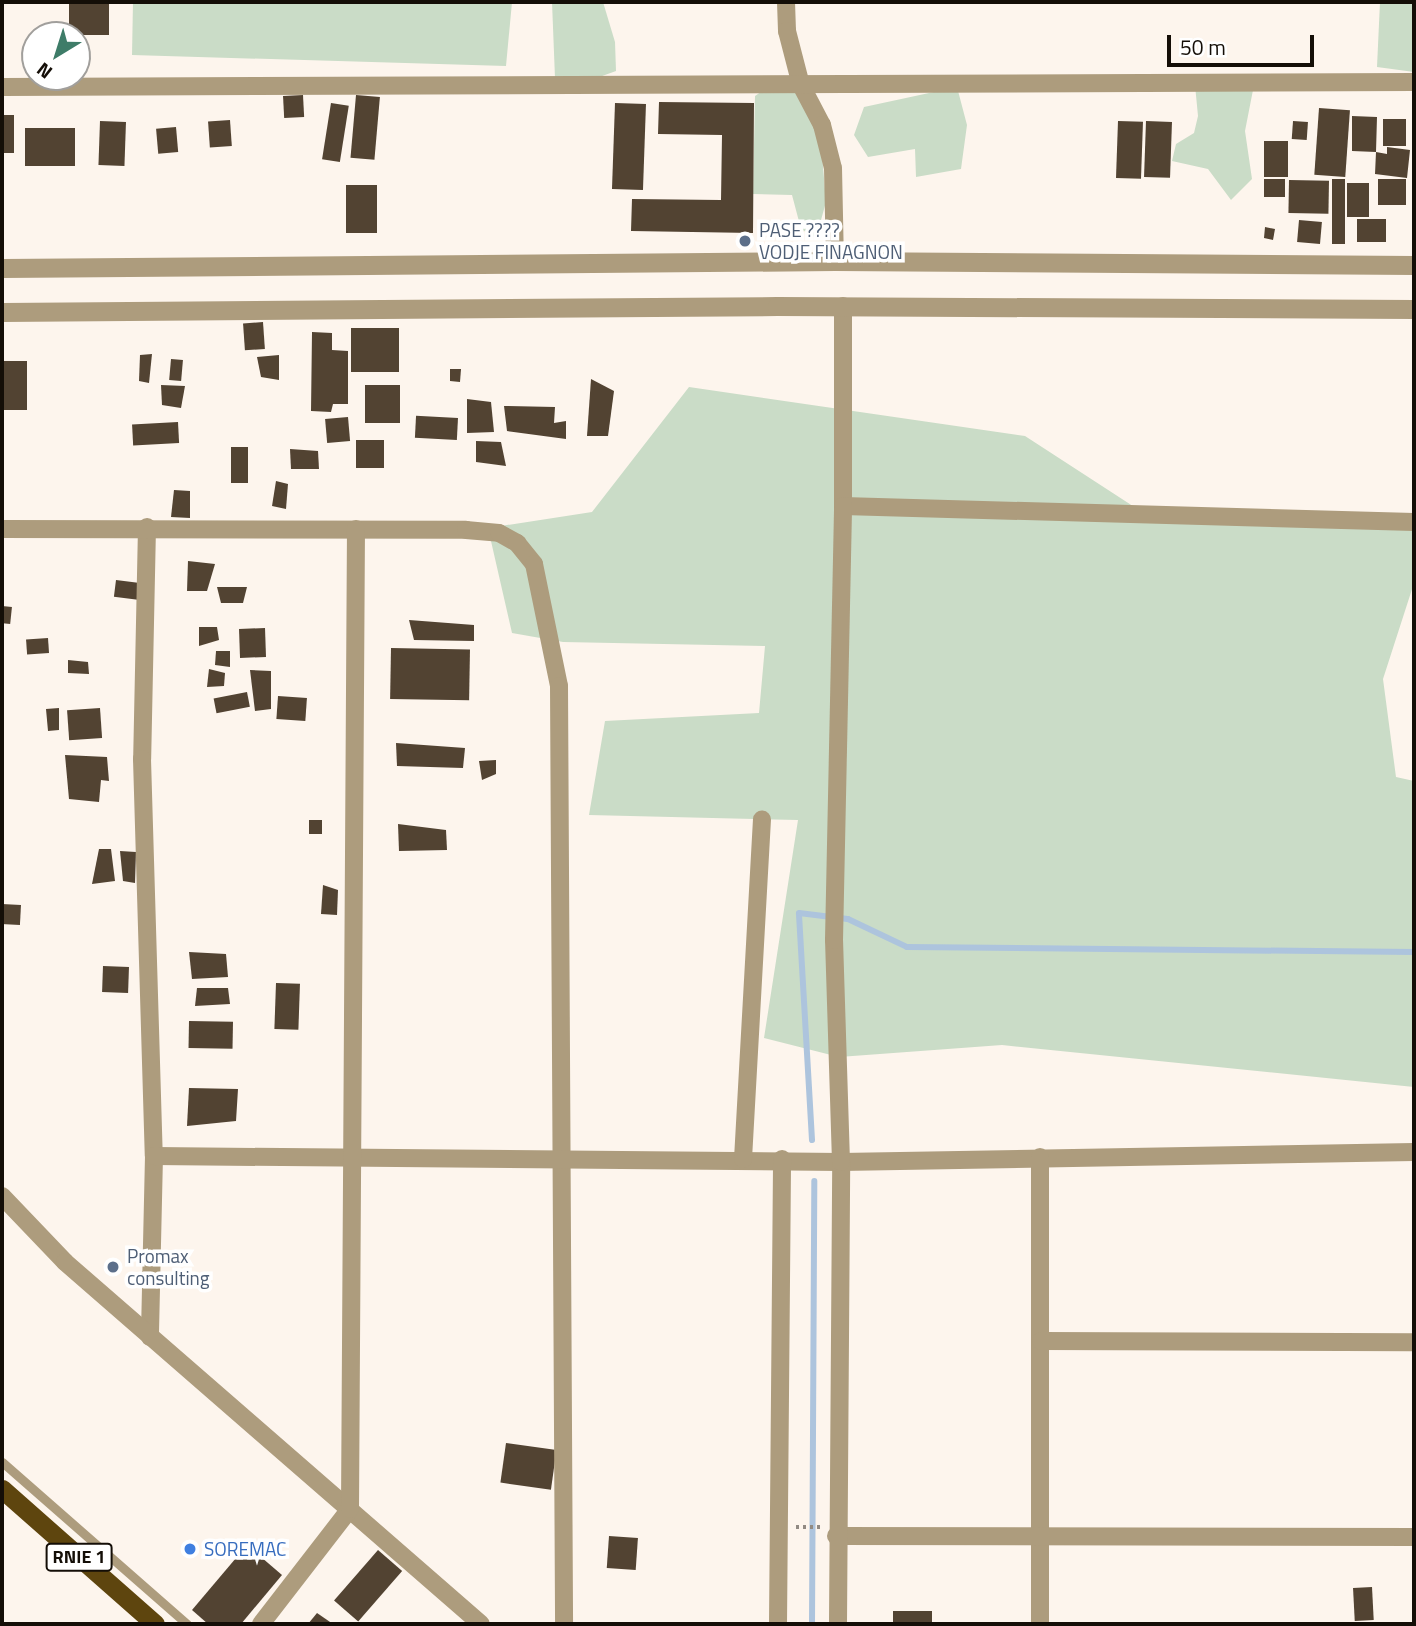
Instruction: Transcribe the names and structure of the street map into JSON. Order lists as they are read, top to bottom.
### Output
{
  "streets": {
    "highway": ["RNIE 1"]
  },
  "places": ["PASE ???? VODJE FINAGNON", "Promax consulting", "SOREMAC"],
  "scale_bar": "50 m",
  "north": "bottom left"
}
